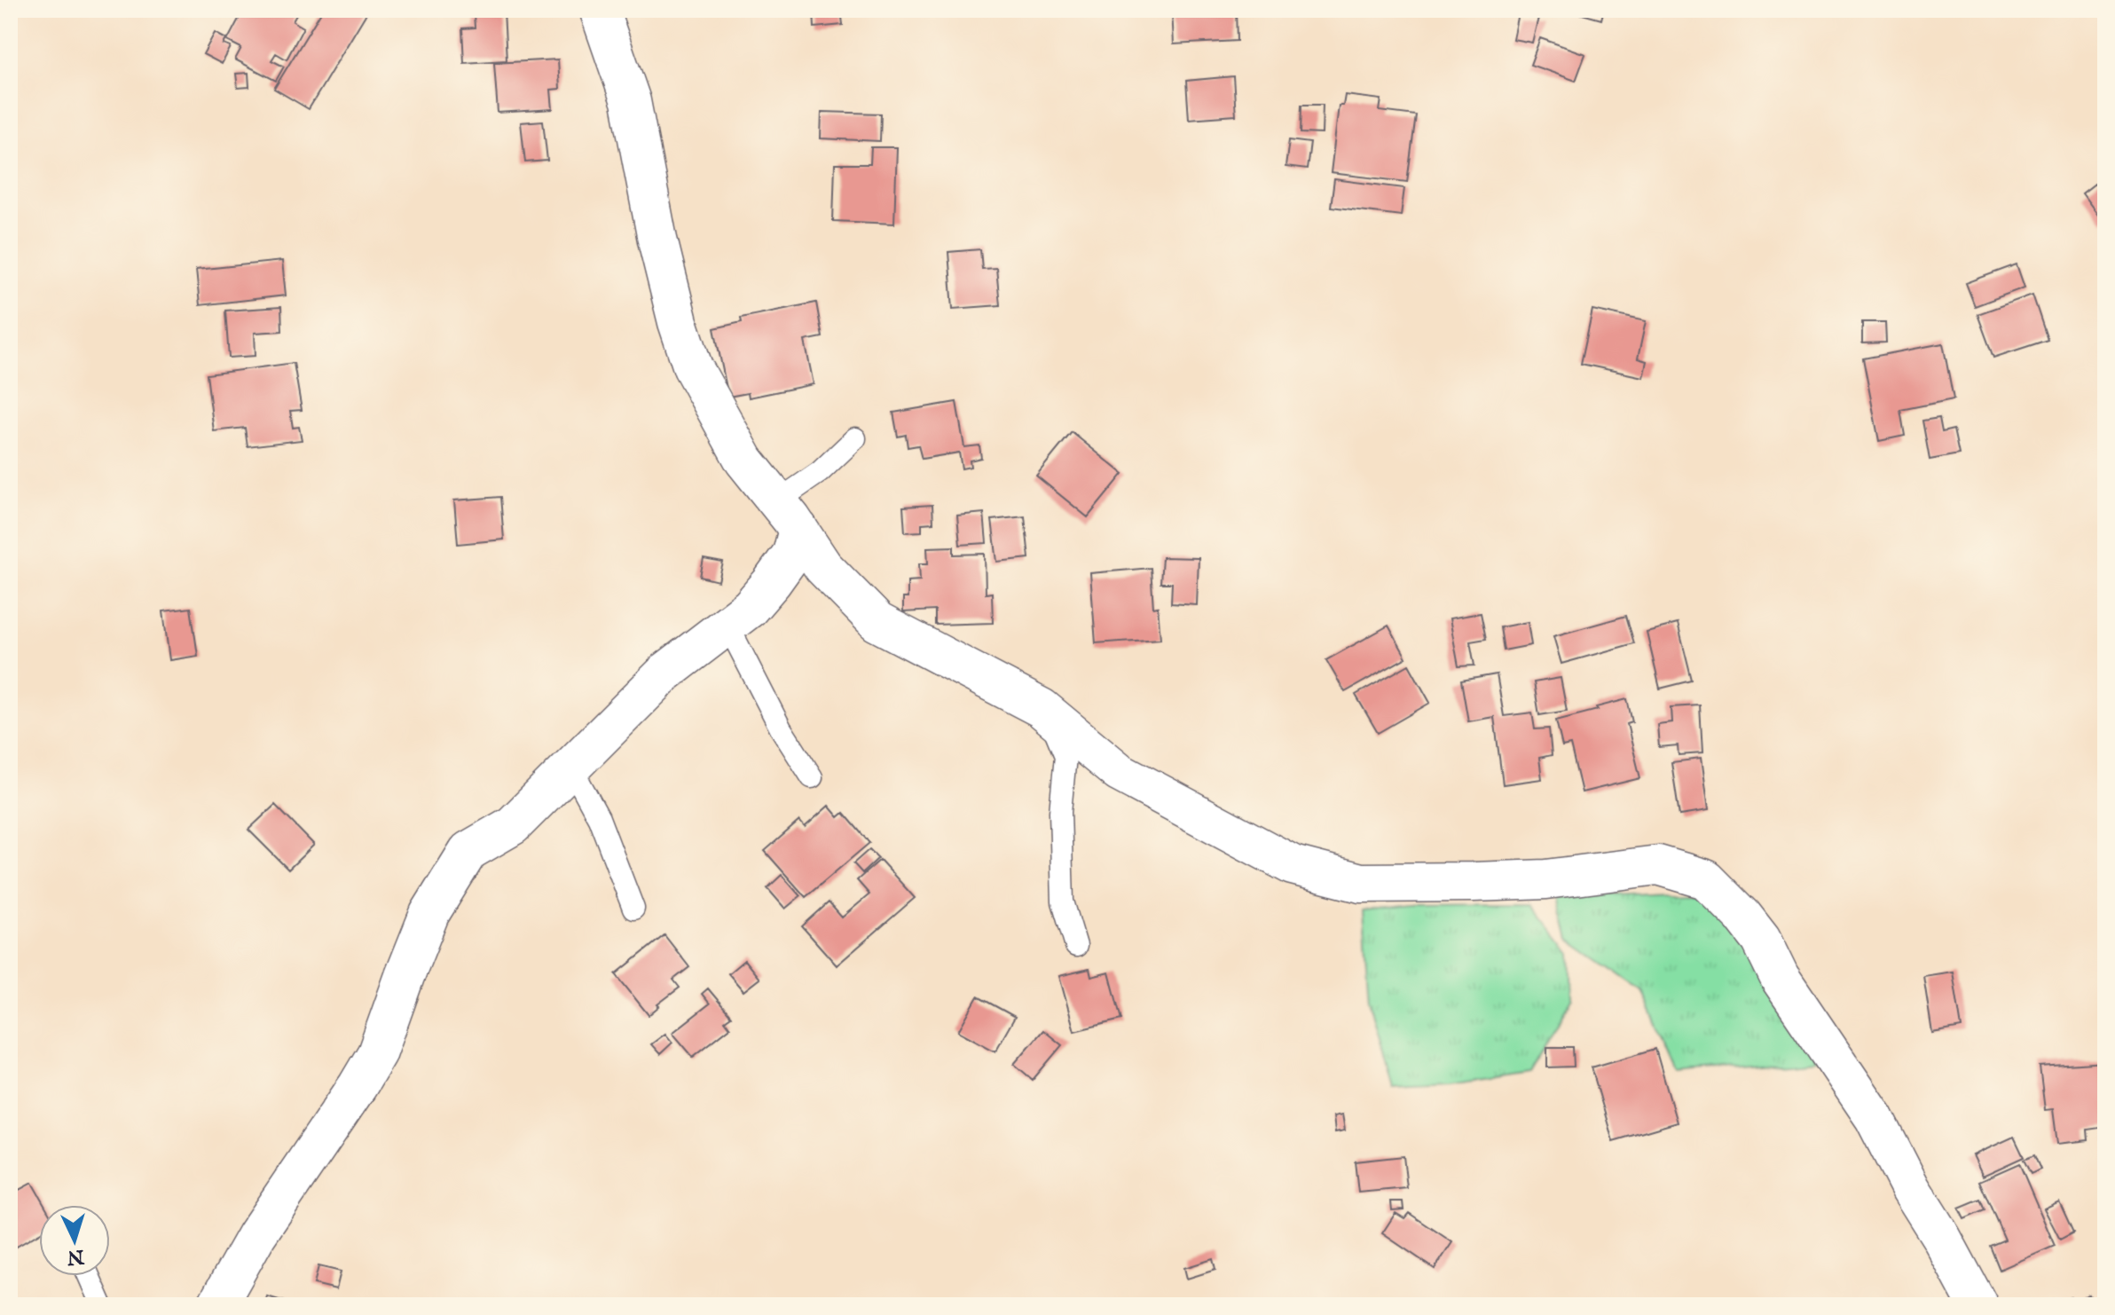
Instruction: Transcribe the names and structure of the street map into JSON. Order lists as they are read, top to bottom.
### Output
{
  "north": "bottom"
}
